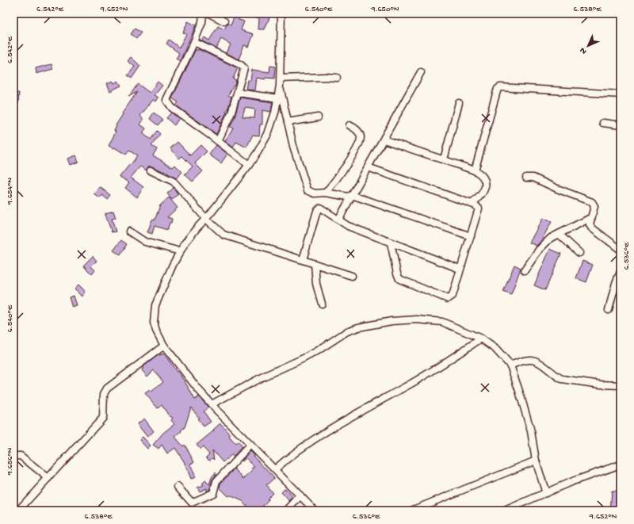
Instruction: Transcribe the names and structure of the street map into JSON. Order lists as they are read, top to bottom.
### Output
{
  "north": "bottom left",
  "coordinates": [
    "6.542°E",
    "9.652°N",
    "6.540°E",
    "9.650°N",
    "6.538°E",
    "9.654°N",
    "6.536°E",
    "9.656°N"
  ]
}
